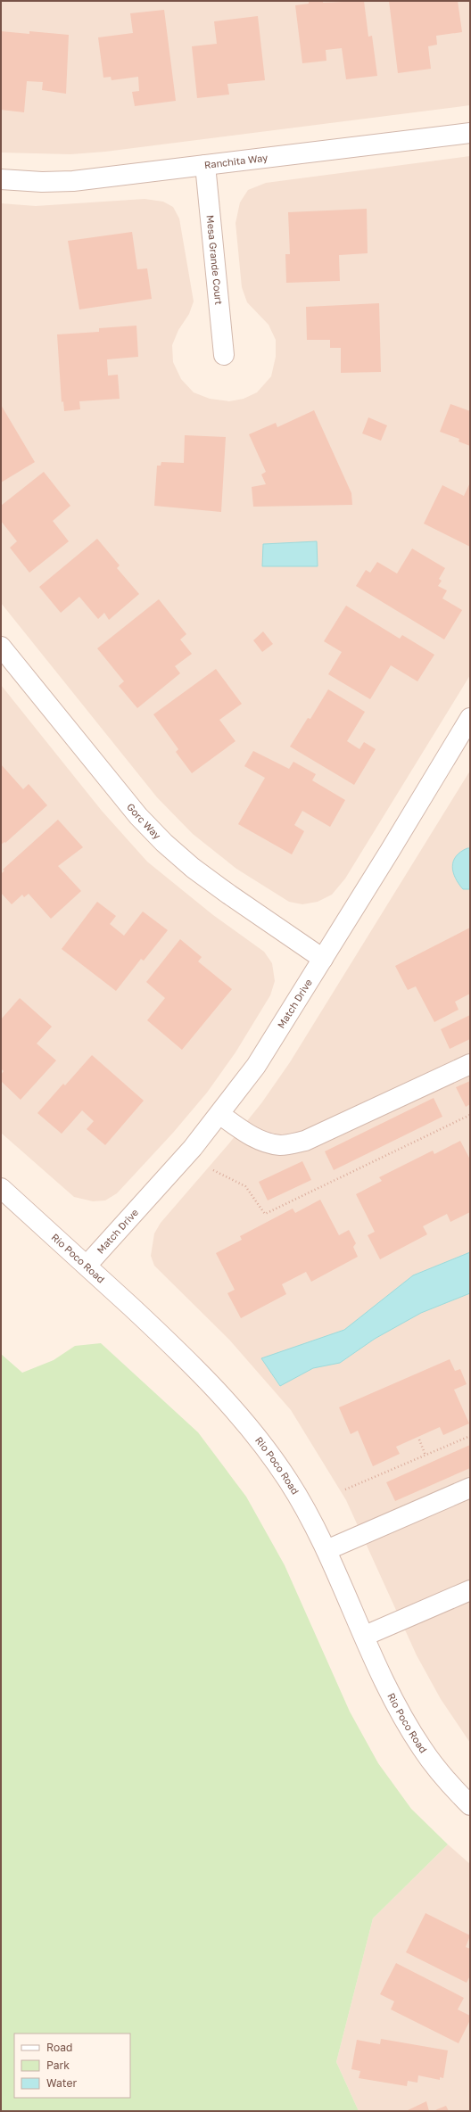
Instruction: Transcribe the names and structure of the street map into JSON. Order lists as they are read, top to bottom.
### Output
{
  "streets": {
    "street": [
      "Ranchita Way",
      "Mesa Grande Court",
      "Gorc Way",
      "Match Drive",
      "Rio Poco Road"
    ]
  },
  "crossings": [
    ["Ranchita Way", "Mesa Grande Court"],
    ["Gorc Way", "Match Drive"],
    ["Match Drive", "Rio Poco Road"]
  ],
  "legend": ["Road", "Park", "Water"]
}
